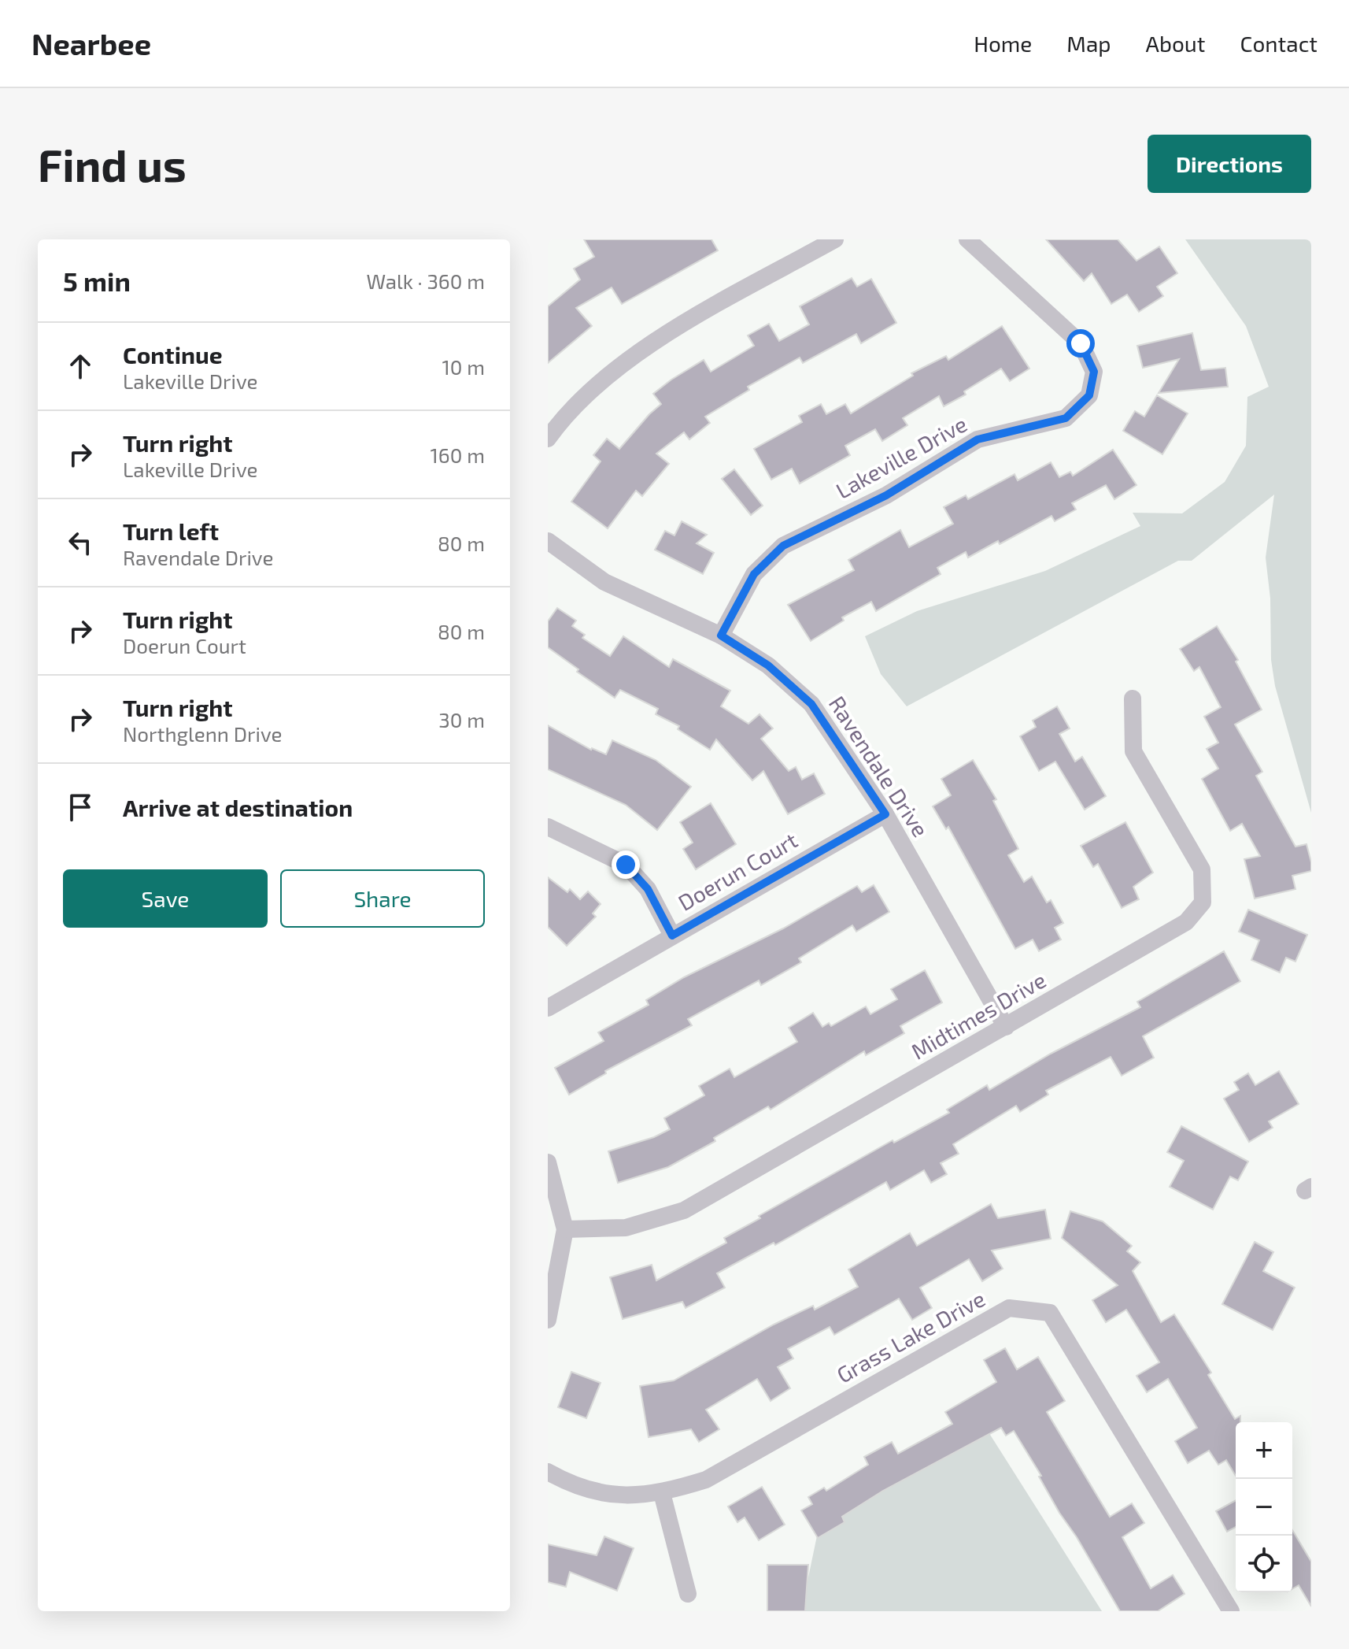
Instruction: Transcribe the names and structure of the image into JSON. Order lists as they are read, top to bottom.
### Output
{
  "streets": {
    "street": [
      "Lakeville Drive",
      "Ravendale Drive",
      "Doerun Court",
      "Midtimes Drive",
      "Grass Lake Drive"
    ]
  },
  "crossings": [
    ["Lakeville Drive", "Ravendale Drive"],
    ["Ravendale Drive", "Doerun Court"],
    ["Ravendale Drive", "Midtimes Drive"]
  ],
  "page": {
    "header": "Nearbee",
    "nav": [
      "Home",
      "Map",
      "About",
      "Contact"
    ],
    "buttons": [
      "Directions",
      ["Save", "Share"]
    ],
    "title": "Find us",
    "heading": ["5 min", "Walk · 360 m"],
    "list": [
      ["Continue", "Lakeville Drive", "10 m"],
      ["Turn right", "Lakeville Drive", "160 m"],
      ["Turn left", "Ravendale Drive", "80 m"],
      ["Turn right", "Doerun Court", "80 m"],
      ["Turn right", "Northglenn Drive", "30 m"],
      "Arrive at destination"
    ],
    "map_buttons": ["+", "−"]
  }
}
